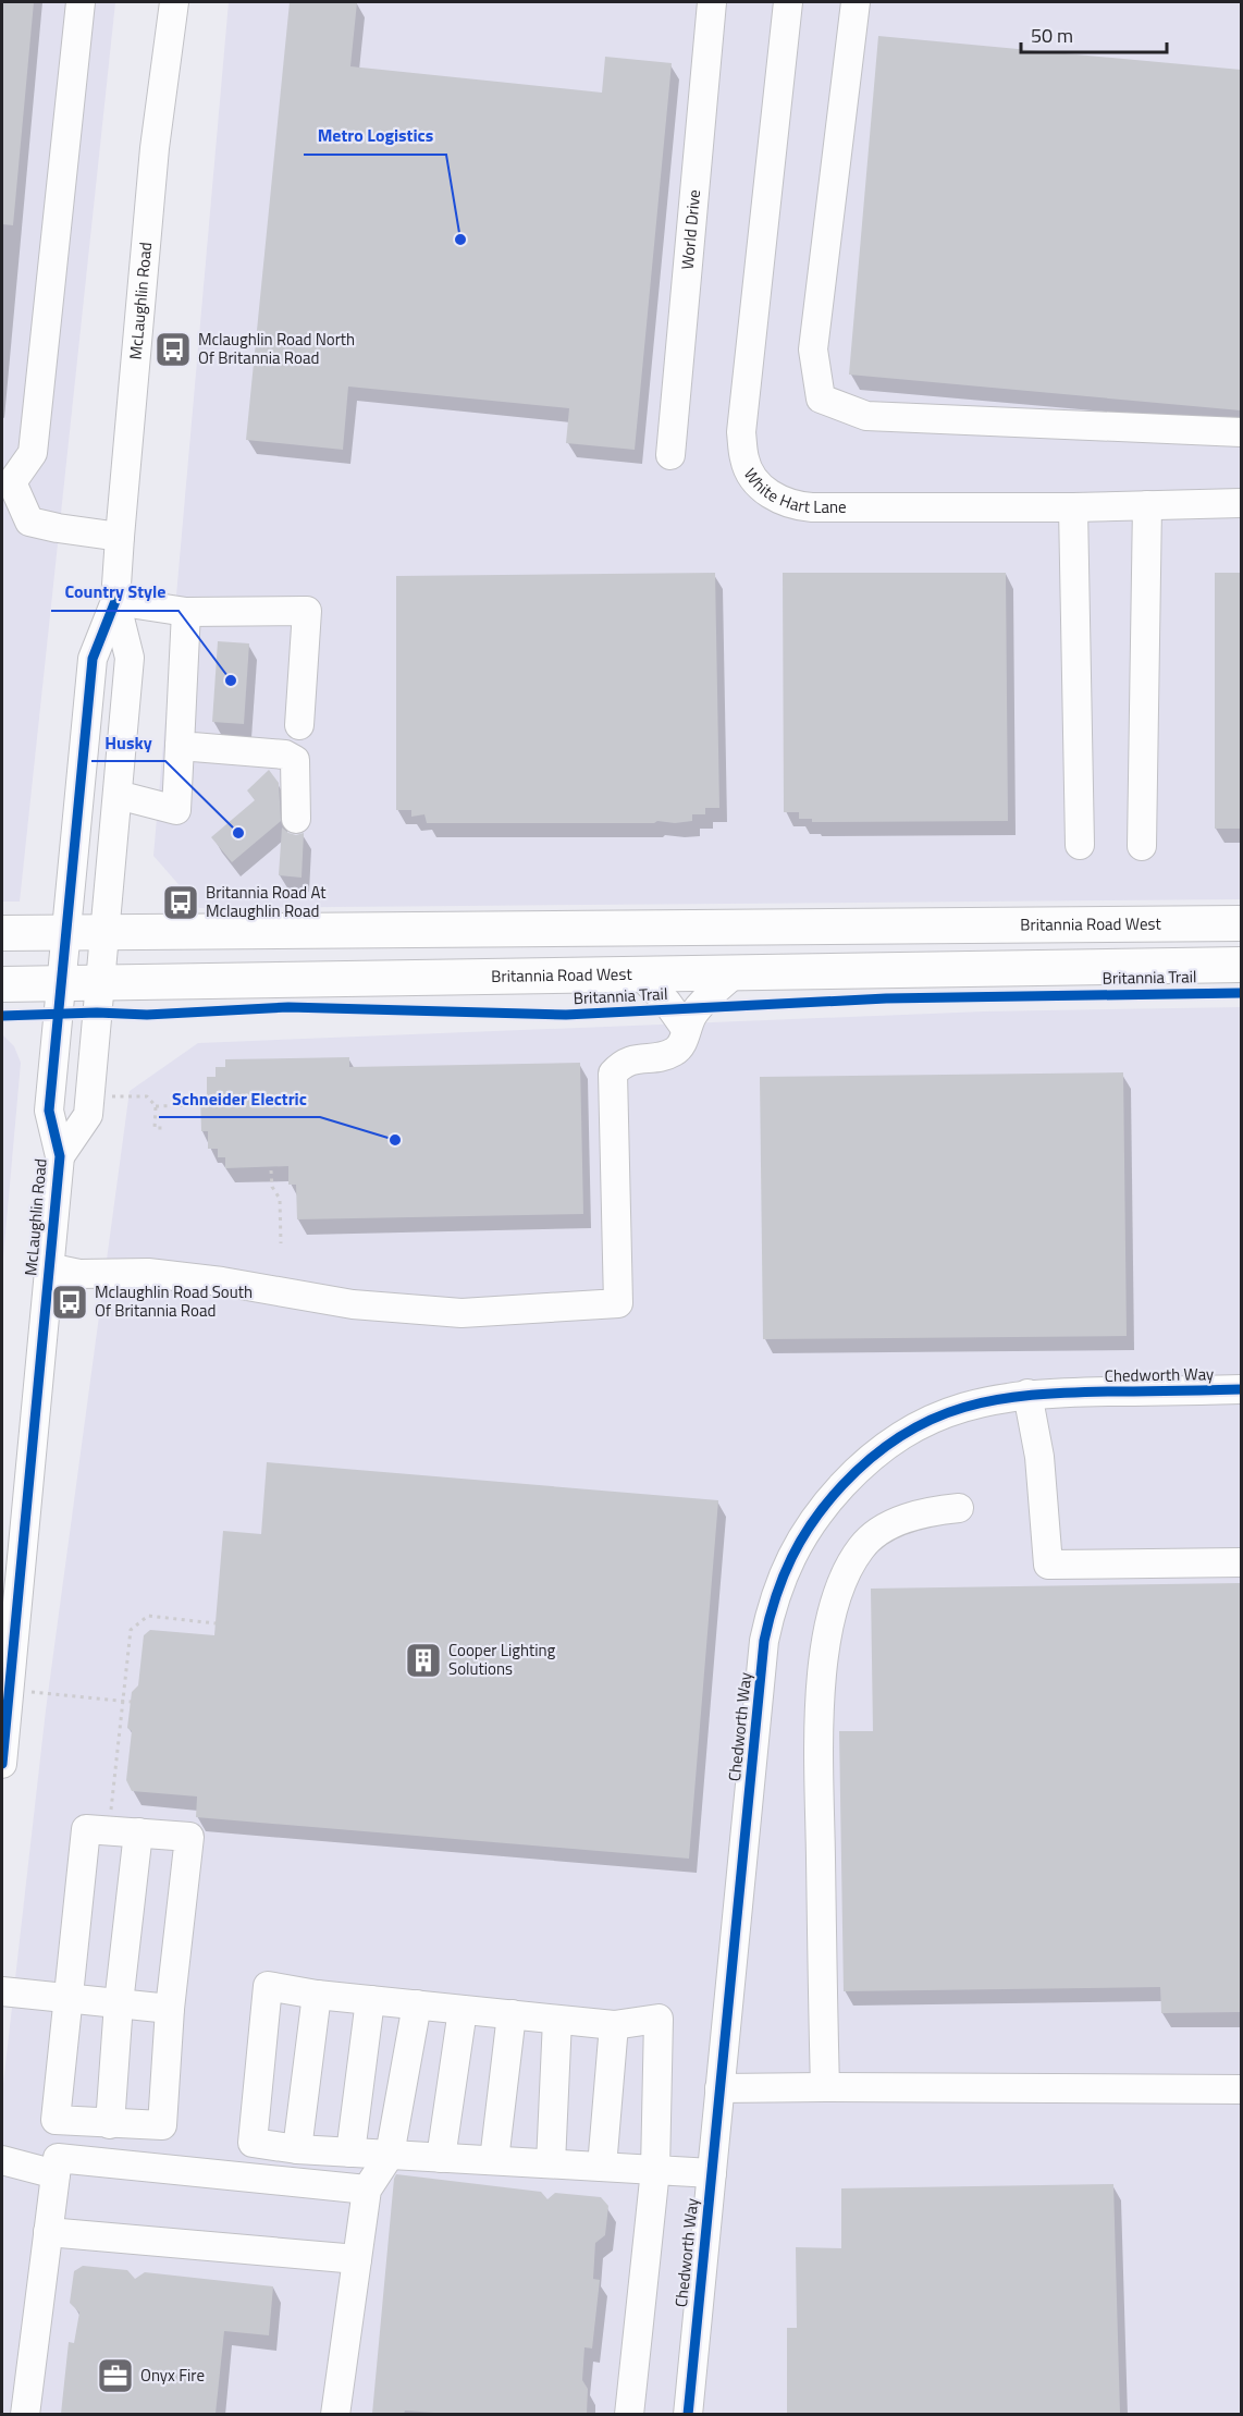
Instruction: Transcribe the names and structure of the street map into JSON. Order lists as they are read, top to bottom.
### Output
{
  "streets": {
    "main road": ["Britannia Road West"],
    "street": [
      "World Drive",
      "McLaughlin Road",
      "White Hart Lane",
      "Chedworth Way"
    ],
    "cycle path": ["Britannia Trail"]
  },
  "crossings": [
    ["McLaughlin Road", "Britannia Road West"]
  ],
  "places": {
    "other": [
      "Metro Logistics",
      "Country Style",
      "Husky",
      "Schneider Electric"
    ],
    "bus stop": ["Mclaughlin Road North Of Britannia Road", "Britannia Road At Mclaughlin Road", "Mclaughlin Road South Of Britannia Road"],
    "building": ["Cooper Lighting Solutions"],
    "office": ["Onyx Fire"]
  },
  "scale_bar": "50 m"
}
